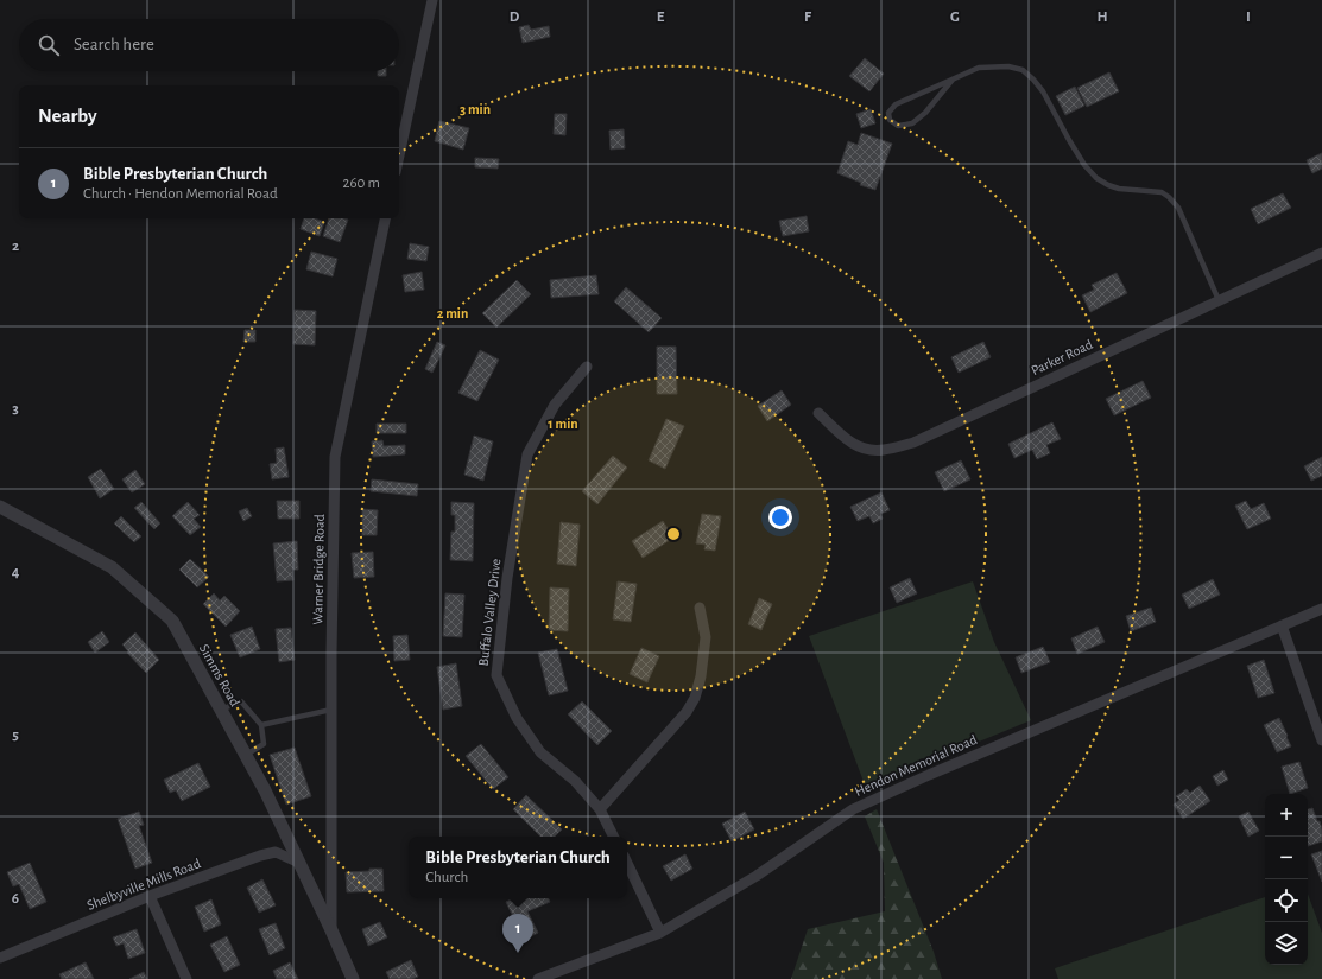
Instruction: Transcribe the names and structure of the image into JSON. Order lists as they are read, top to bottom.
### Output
{
  "streets": {
    "street": [
      "Parker Road",
      "Warner Bridge Road",
      "Buffalo Valley Drive",
      "Simms Road",
      "Hendon Memorial Road",
      "Shelbyville Mills Road"
    ]
  },
  "crossings": [
    ["Warner Bridge Road", "Simms Road"],
    ["Simms Road", "Shelbyville Mills Road"]
  ],
  "page": {
    "search": "Search here",
    "heading": "Nearby",
    "list": [
      {
        "mark": "1",
        "name": "Bible Presbyterian Church",
        "note": "Church · Hendon Memorial Road",
        "value": "260 m"
      }
    ],
    "map_buttons": ["+", "−"],
    "popup": ["Bible Presbyterian Church", "Church"],
    "pins": "1"
  },
  "grid": {
    "columns": [
      "D",
      "E",
      "F",
      "G",
      "H",
      "I"
    ],
    "rows": [
      "2",
      "3",
      "4",
      "5",
      "6"
    ]
  },
  "rings": ["3 min", "2 min", "1 min"]
}
